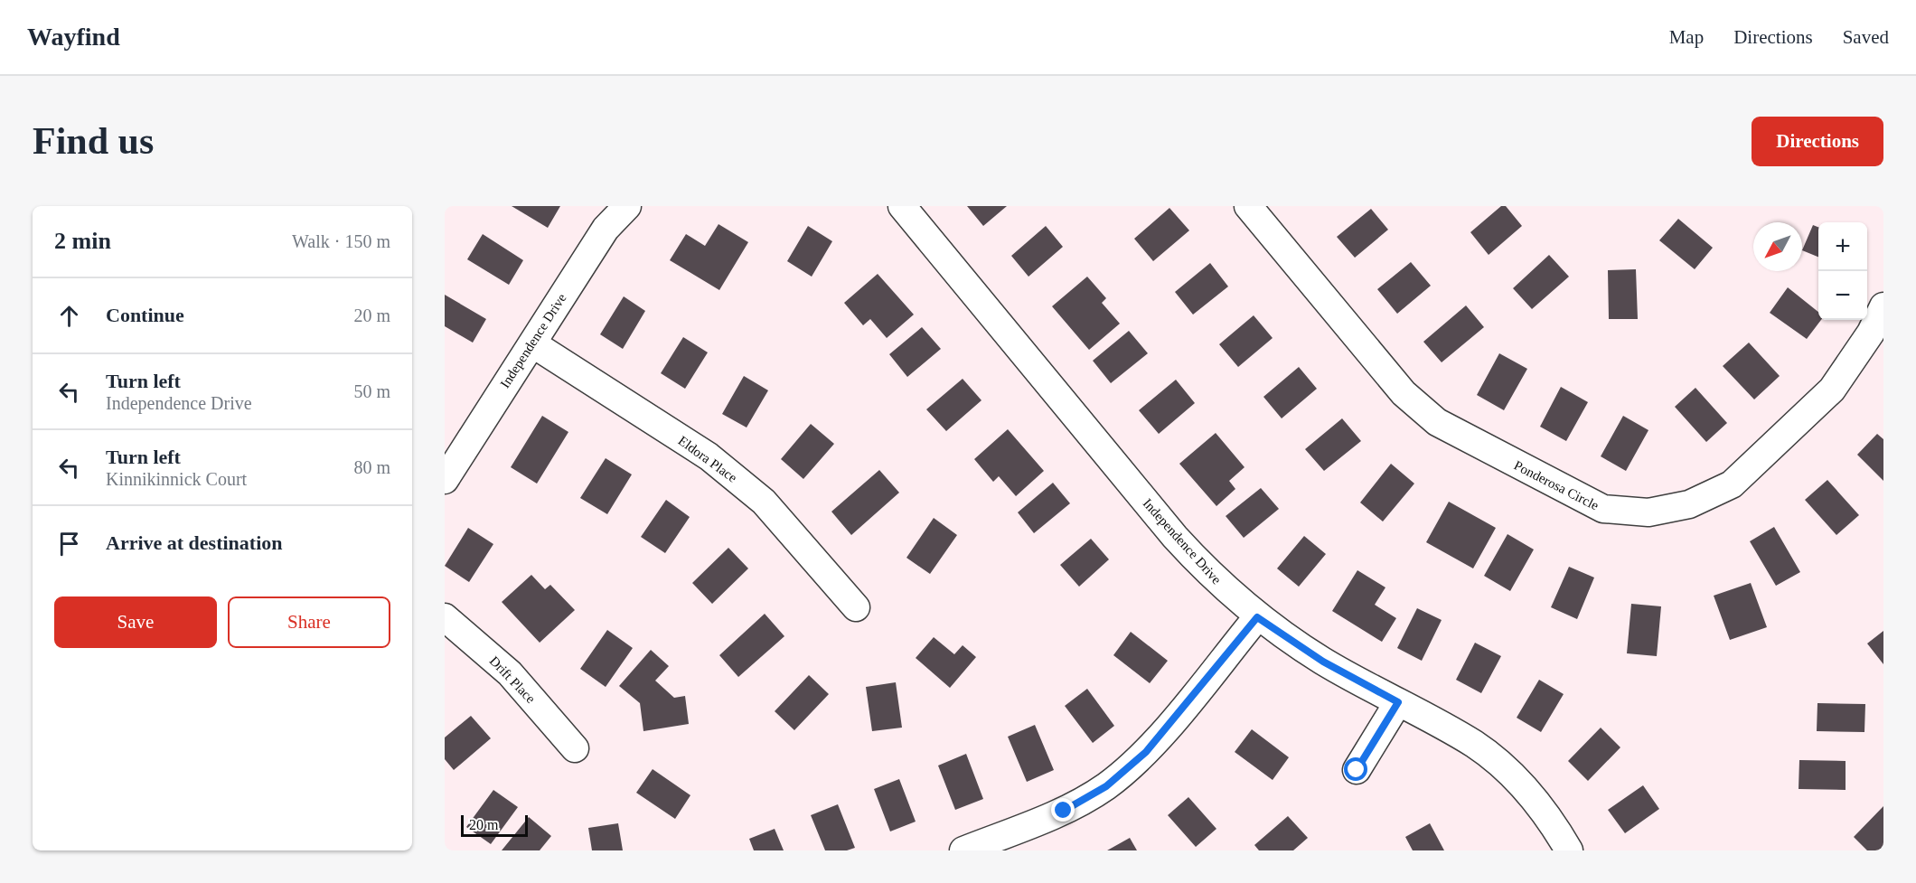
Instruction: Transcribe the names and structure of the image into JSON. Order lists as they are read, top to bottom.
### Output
{
  "streets": {
    "street": [
      "Independence Drive",
      "Eldora Place",
      "Ponderosa Circle",
      "Drift Place"
    ]
  },
  "crossings": [
    ["Independence Drive", "Eldora Place"]
  ],
  "scale_bar": "20 m",
  "north": "bottom left",
  "page": {
    "header": "Wayfind",
    "nav": ["Map", "Directions", "Saved"],
    "buttons": [
      "Directions",
      ["Save", "Share"]
    ],
    "title": "Find us",
    "heading": ["2 min", "Walk · 150 m"],
    "map_buttons": ["+", "−"],
    "list": [
      ["Continue", "20 m"],
      ["Turn left", "Independence Drive", "50 m"],
      ["Turn left", "Kinnikinnick Court", "80 m"],
      "Arrive at destination"
    ],
    "scale": "20 m"
  }
}
